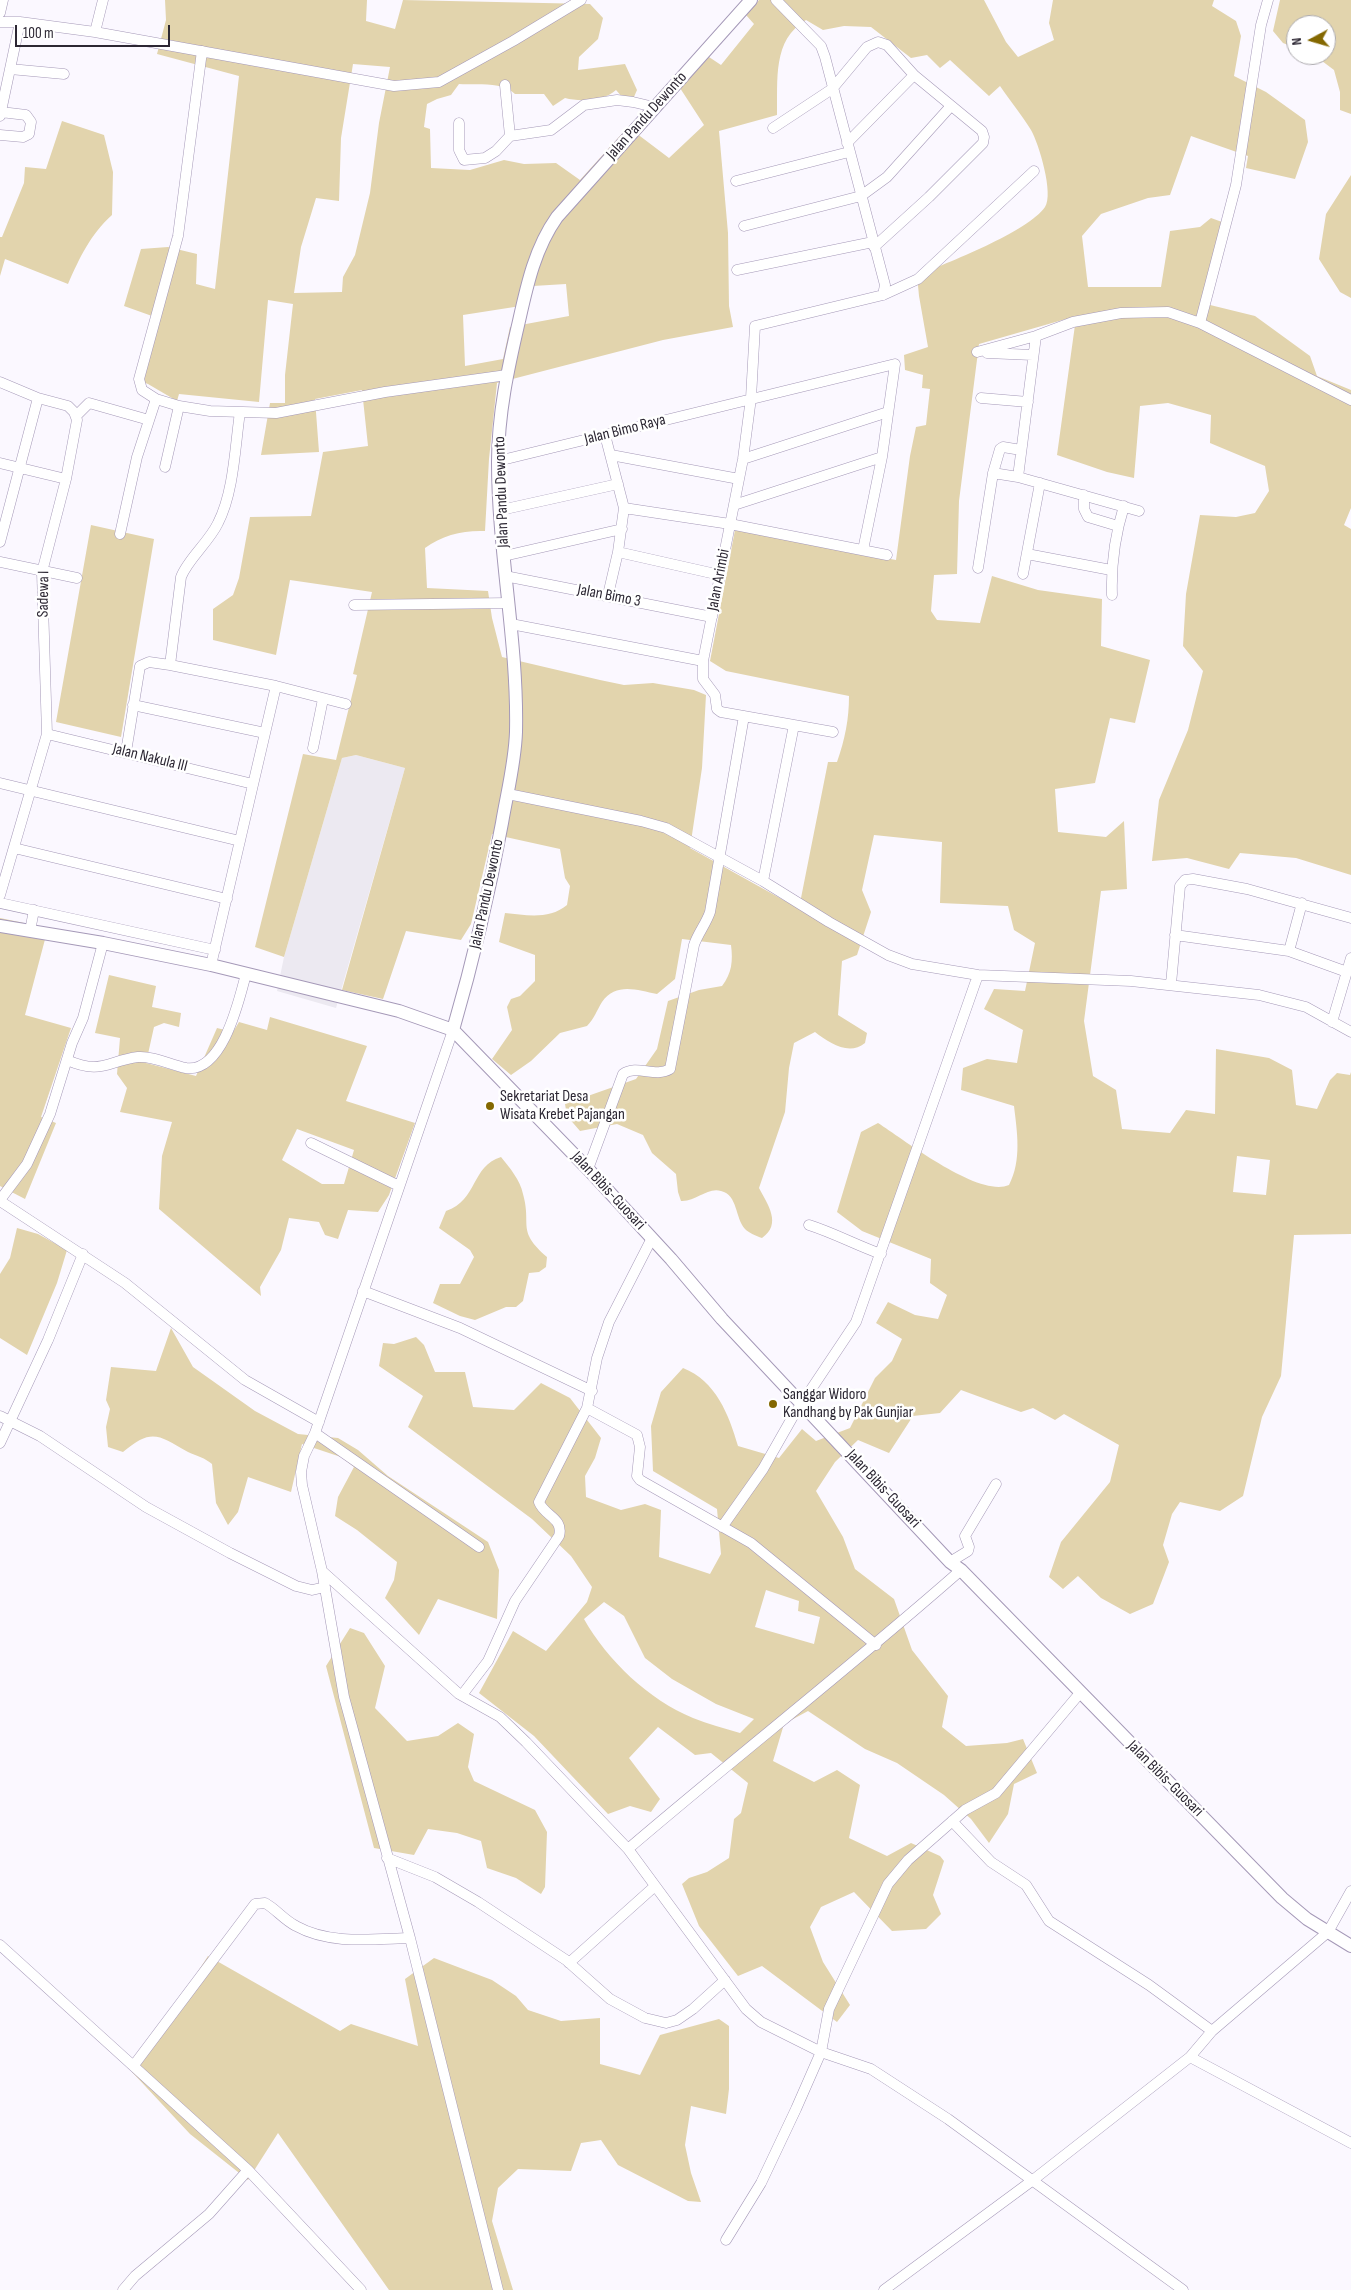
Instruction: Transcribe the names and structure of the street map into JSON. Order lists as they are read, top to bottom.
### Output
{
  "streets": {
    "street": [
      "Jalan Pandu Dewonto",
      "Jalan Bimo Raya",
      "Jalan Arimbi",
      "Sadewa I",
      "Jalan Bimo 3",
      "Jalan Nakula III",
      "Jalan Bibis-Guosari"
    ]
  },
  "crossings": [
    ["Jalan Pandu Dewonto", "Jalan Bimo Raya"],
    ["Jalan Pandu Dewonto", "Jalan Bimo 3"],
    ["Jalan Pandu Dewonto", "Jalan Bibis-Guosari"],
    ["Jalan Bimo Raya", "Jalan Arimbi"],
    ["Jalan Arimbi", "Jalan Bimo 3"],
    ["Sadewa I", "Jalan Nakula III"]
  ],
  "places": ["Sekretariat Desa Wisata Krebet Pajangan", "Sanggar Widoro Kandhang by Pak Gunjiar"],
  "scale_bar": "100 m",
  "north": "left"
}
